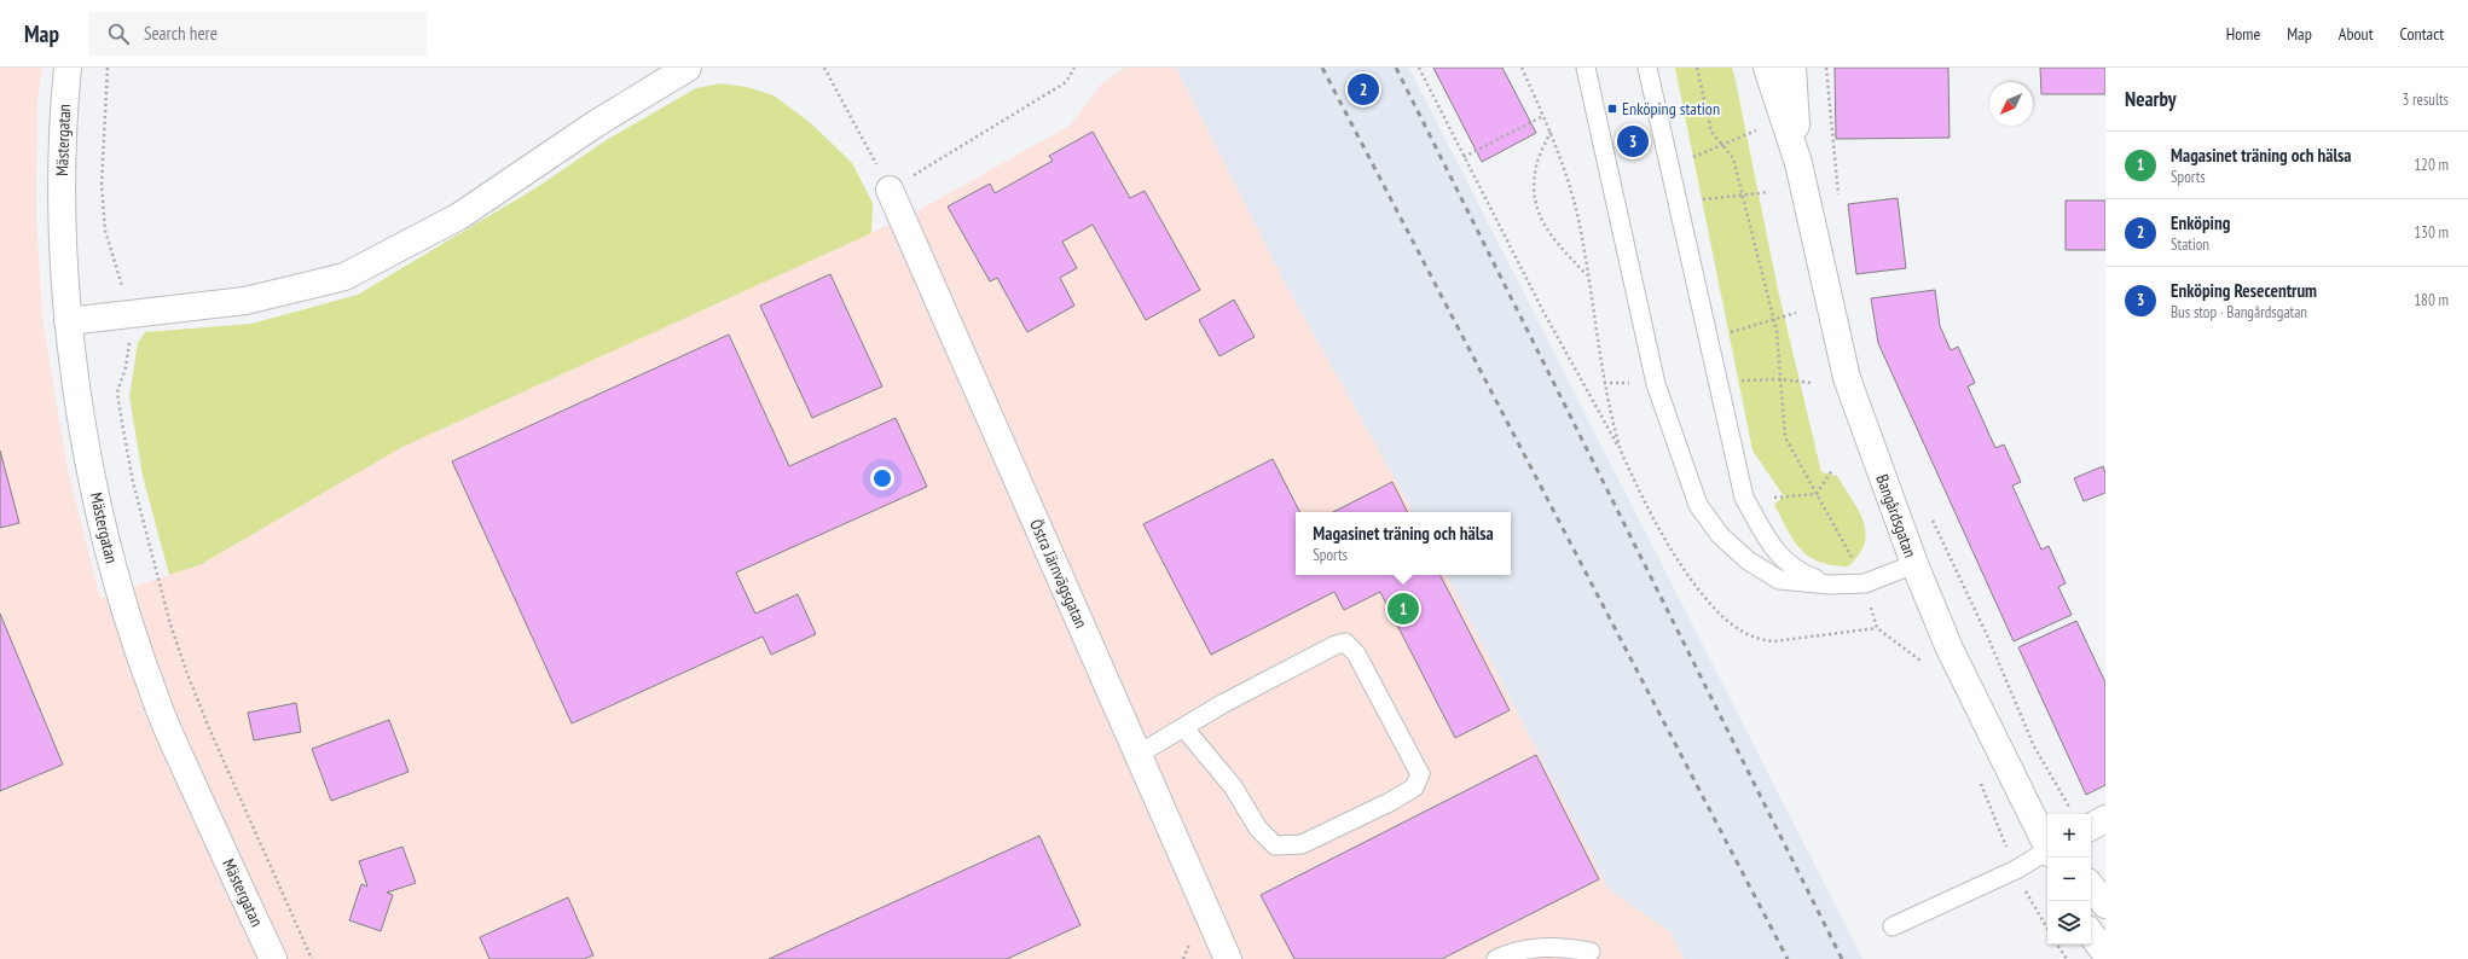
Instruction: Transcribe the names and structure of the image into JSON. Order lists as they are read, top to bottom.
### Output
{
  "streets": {
    "main road": ["Mästergatan", "Bangårdsgatan", "Östra Järnvägsgatan"]
  },
  "places": {
    "transit": ["Enköping station"]
  },
  "north": "bottom left",
  "page": {
    "header": "Map",
    "search": "Search here",
    "nav": [
      "Home",
      "Map",
      "About",
      "Contact"
    ],
    "heading": ["Nearby", "3 results"],
    "pins": ["2", "3", "1"],
    "list": [
      {
        "mark": "1",
        "name": "Magasinet träning och hälsa",
        "note": "Sports",
        "value": "120 m"
      },
      {
        "mark": "2",
        "name": "Enköping",
        "note": "Station",
        "value": "130 m"
      },
      {
        "mark": "3",
        "name": "Enköping Resecentrum",
        "note": "Bus stop · Bangårdsgatan",
        "value": "180 m"
      }
    ],
    "popup": ["Magasinet träning och hälsa", "Sports"],
    "map_buttons": ["+", "−"]
  }
}
